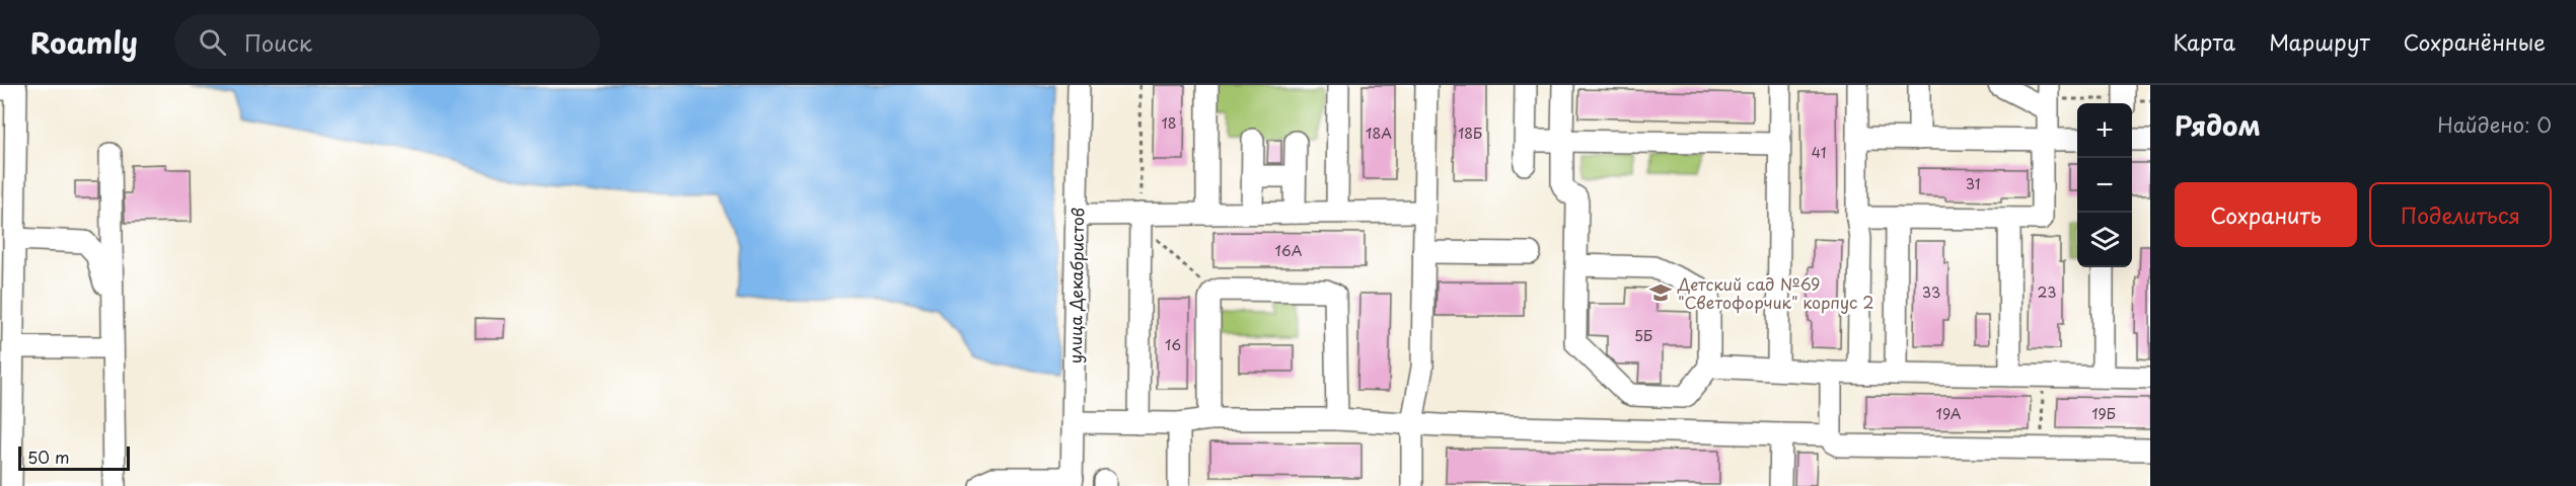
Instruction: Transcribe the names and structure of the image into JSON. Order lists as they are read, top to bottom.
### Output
{
  "streets": {
    "street": ["улица Декабристов"]
  },
  "places": {
    "school or university": ["Детский сад №69 \"Светофорчик\" корпус 2"]
  },
  "house_numbers": [
    "18",
    "18А",
    "18Б",
    "41",
    "31",
    "16А",
    "33",
    "23",
    "5Б",
    "16",
    "19А",
    "19Б"
  ],
  "scale_bar": "50 m",
  "page": {
    "header": "Roamly",
    "search": "Поиск",
    "nav": ["Карта", "Маршрут", "Сохранённые"],
    "heading": ["Рядом", "Найдено: 0"],
    "map_buttons": ["+", "−"],
    "buttons": ["Сохранить", "Поделиться"],
    "scale": "50 m"
  }
}
